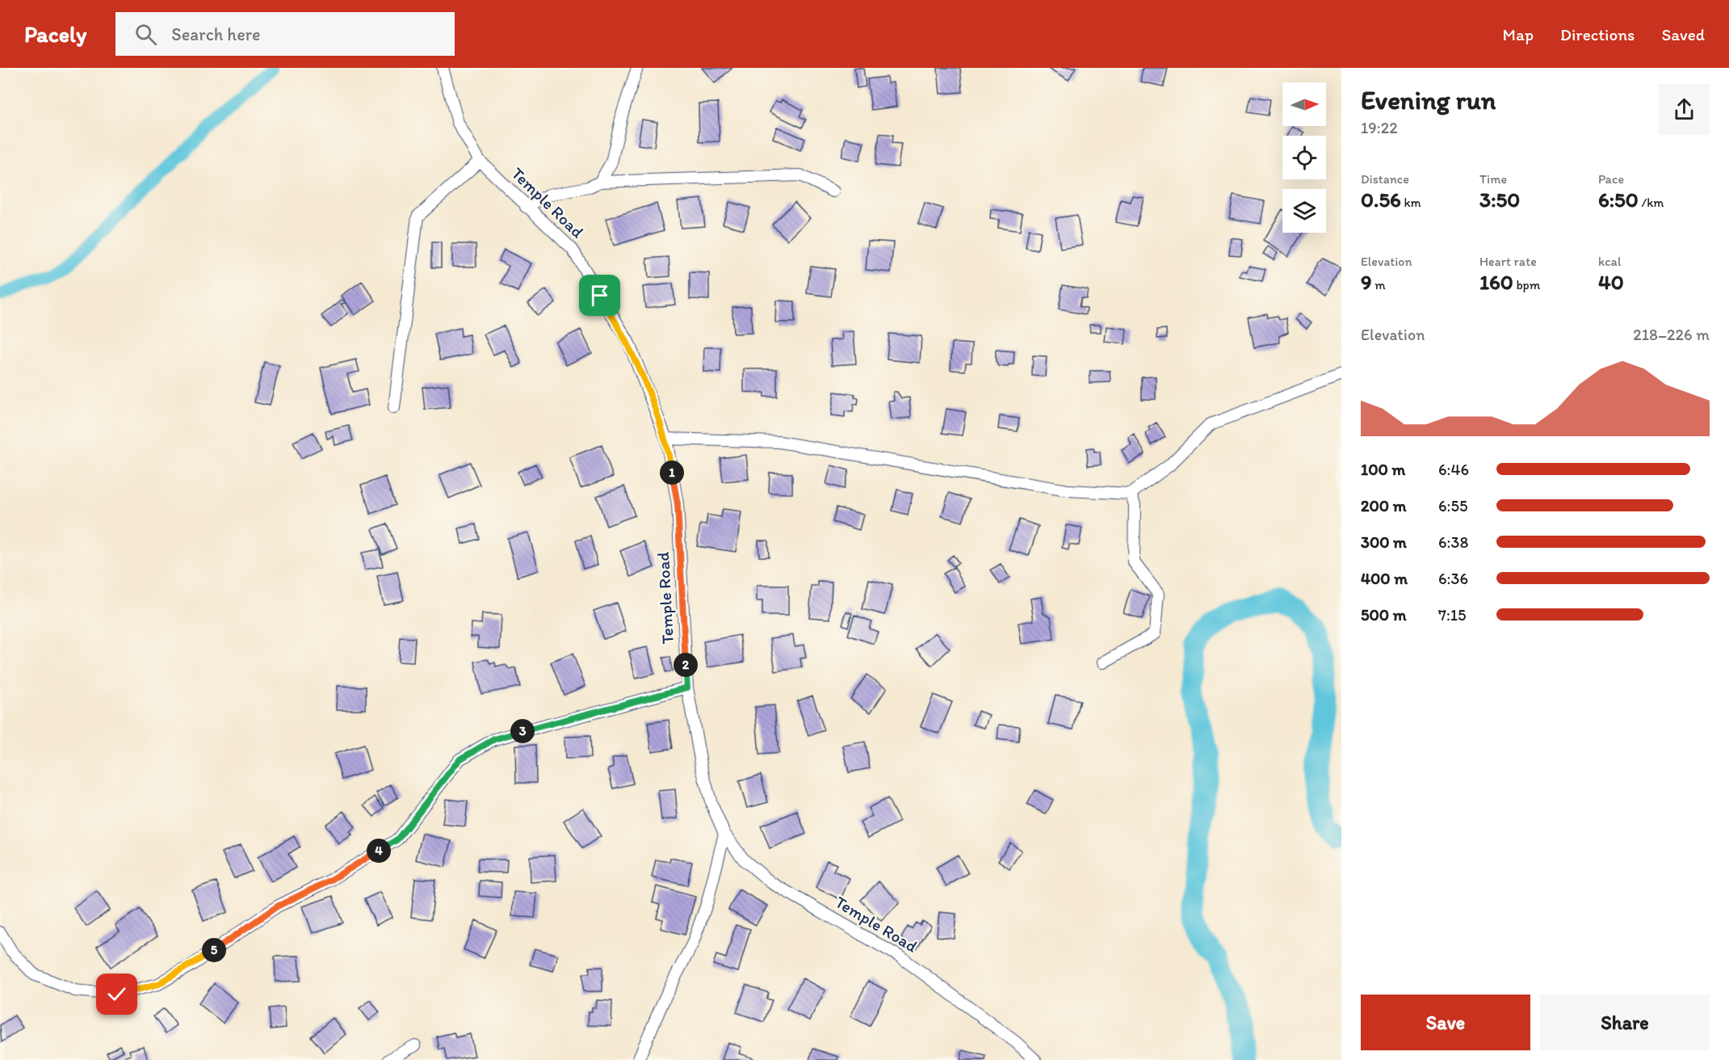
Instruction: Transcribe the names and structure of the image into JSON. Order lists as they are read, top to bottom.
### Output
{
  "streets": {
    "street": ["Temple Road"]
  },
  "north": "right",
  "page": {
    "header": "Pacely",
    "search": "Search here",
    "nav": ["Map", "Directions", "Saved"],
    "heading": ["Evening run", "19:22"],
    "stats": [
      ["Distance", "0.56 km"],
      ["Time", "3:50"],
      ["Pace", "6:50 /km"],
      ["Elevation", "9 m"],
      ["Heart rate", "160 bpm"],
      ["kcal", "40"]
    ],
    "chart": ["Elevation", "218–226 m"],
    "list": [
      {
        "name": "100 m",
        "note": "6:46"
      },
      {
        "name": "200 m",
        "note": "6:55"
      },
      {
        "name": "300 m",
        "note": "6:38"
      },
      {
        "name": "400 m",
        "note": "6:36"
      },
      {
        "name": "500 m",
        "note": "7:15"
      }
    ],
    "pins": [
      "1",
      "2",
      "3",
      "4",
      "5"
    ],
    "buttons": ["Save", "Share"]
  }
}
